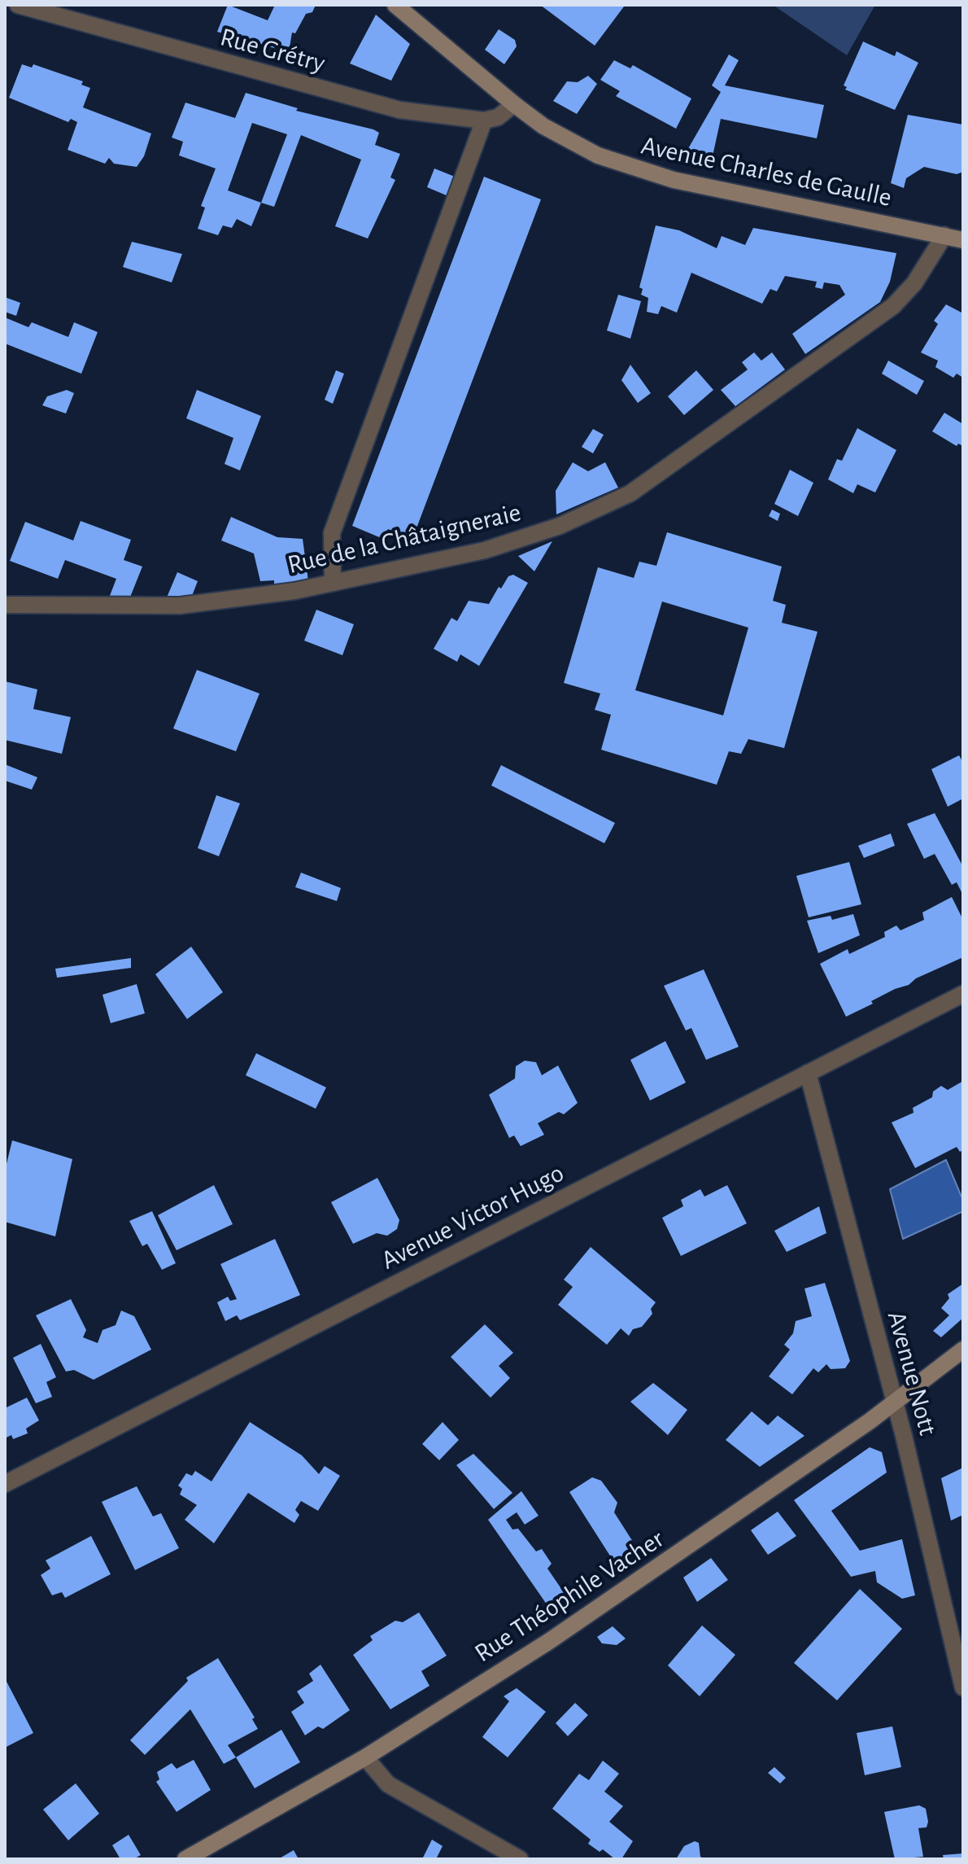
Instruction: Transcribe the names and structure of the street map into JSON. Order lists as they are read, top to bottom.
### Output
{
  "streets": {
    "main road": ["Avenue Charles de Gaulle", "Rue Théophile Vacher"],
    "street": [
      "Rue Grétry",
      "Rue de la Châtaigneraie",
      "Avenue Victor Hugo",
      "Avenue Nott"
    ]
  },
  "crossings": [
    ["Avenue Charles de Gaulle", "Rue de la Châtaigneraie"],
    ["Avenue Victor Hugo", "Avenue Nott"],
    ["Avenue Nott", "Rue Théophile Vacher"]
  ]
}
